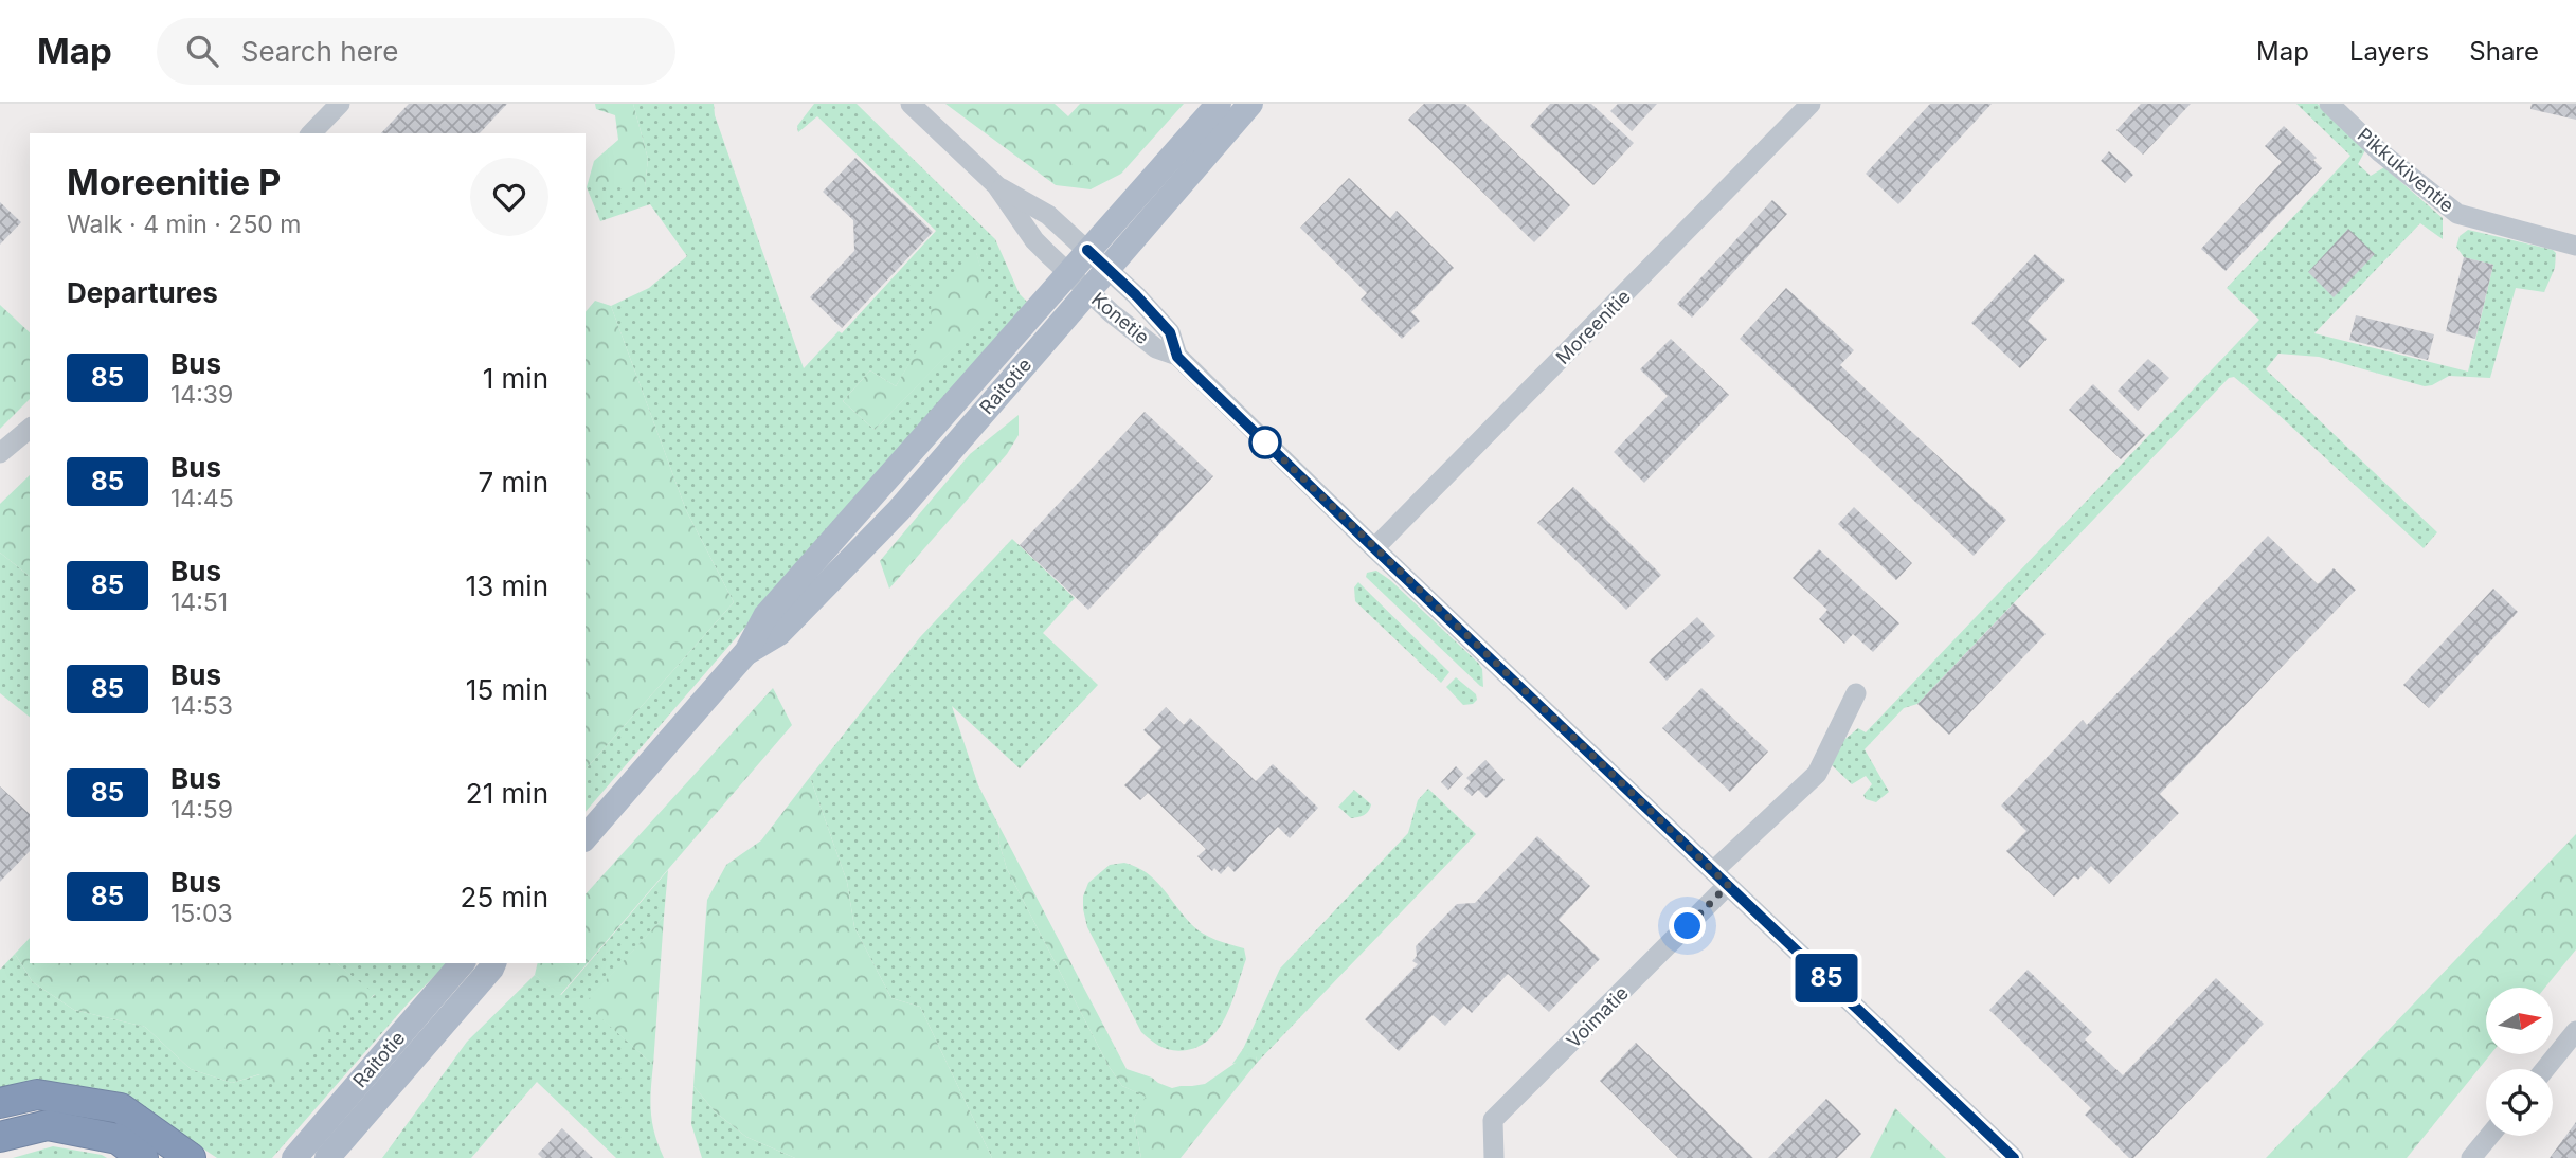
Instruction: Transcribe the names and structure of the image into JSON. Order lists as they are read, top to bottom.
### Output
{
  "streets": {
    "main road": ["Raitotie"],
    "street": [
      "Pikkukiventie",
      "Konetie",
      "Moreenitie",
      "Voimatie"
    ]
  },
  "crossings": [
    ["Konetie", "Moreenitie"],
    ["Konetie", "Raitotie"],
    ["Konetie", "Voimatie"]
  ],
  "lines": ["bus line 85"],
  "north": "right",
  "page": {
    "header": "Map",
    "search": "Search here",
    "nav": ["Map", "Layers", "Share"],
    "on_map": "85",
    "heading": [
      ["Moreenitie P", "Walk · 4 min · 250 m"],
      "Departures"
    ],
    "list": [
      {
        "mark": "85",
        "name": "Bus",
        "note": "14:39",
        "value": "1 min"
      },
      {
        "mark": "85",
        "name": "Bus",
        "note": "14:45",
        "value": "7 min"
      },
      {
        "mark": "85",
        "name": "Bus",
        "note": "14:51",
        "value": "13 min"
      },
      {
        "mark": "85",
        "name": "Bus",
        "note": "14:53",
        "value": "15 min"
      },
      {
        "mark": "85",
        "name": "Bus",
        "note": "14:59",
        "value": "21 min"
      },
      {
        "mark": "85",
        "name": "Bus",
        "note": "15:03",
        "value": "25 min"
      }
    ]
  }
}
